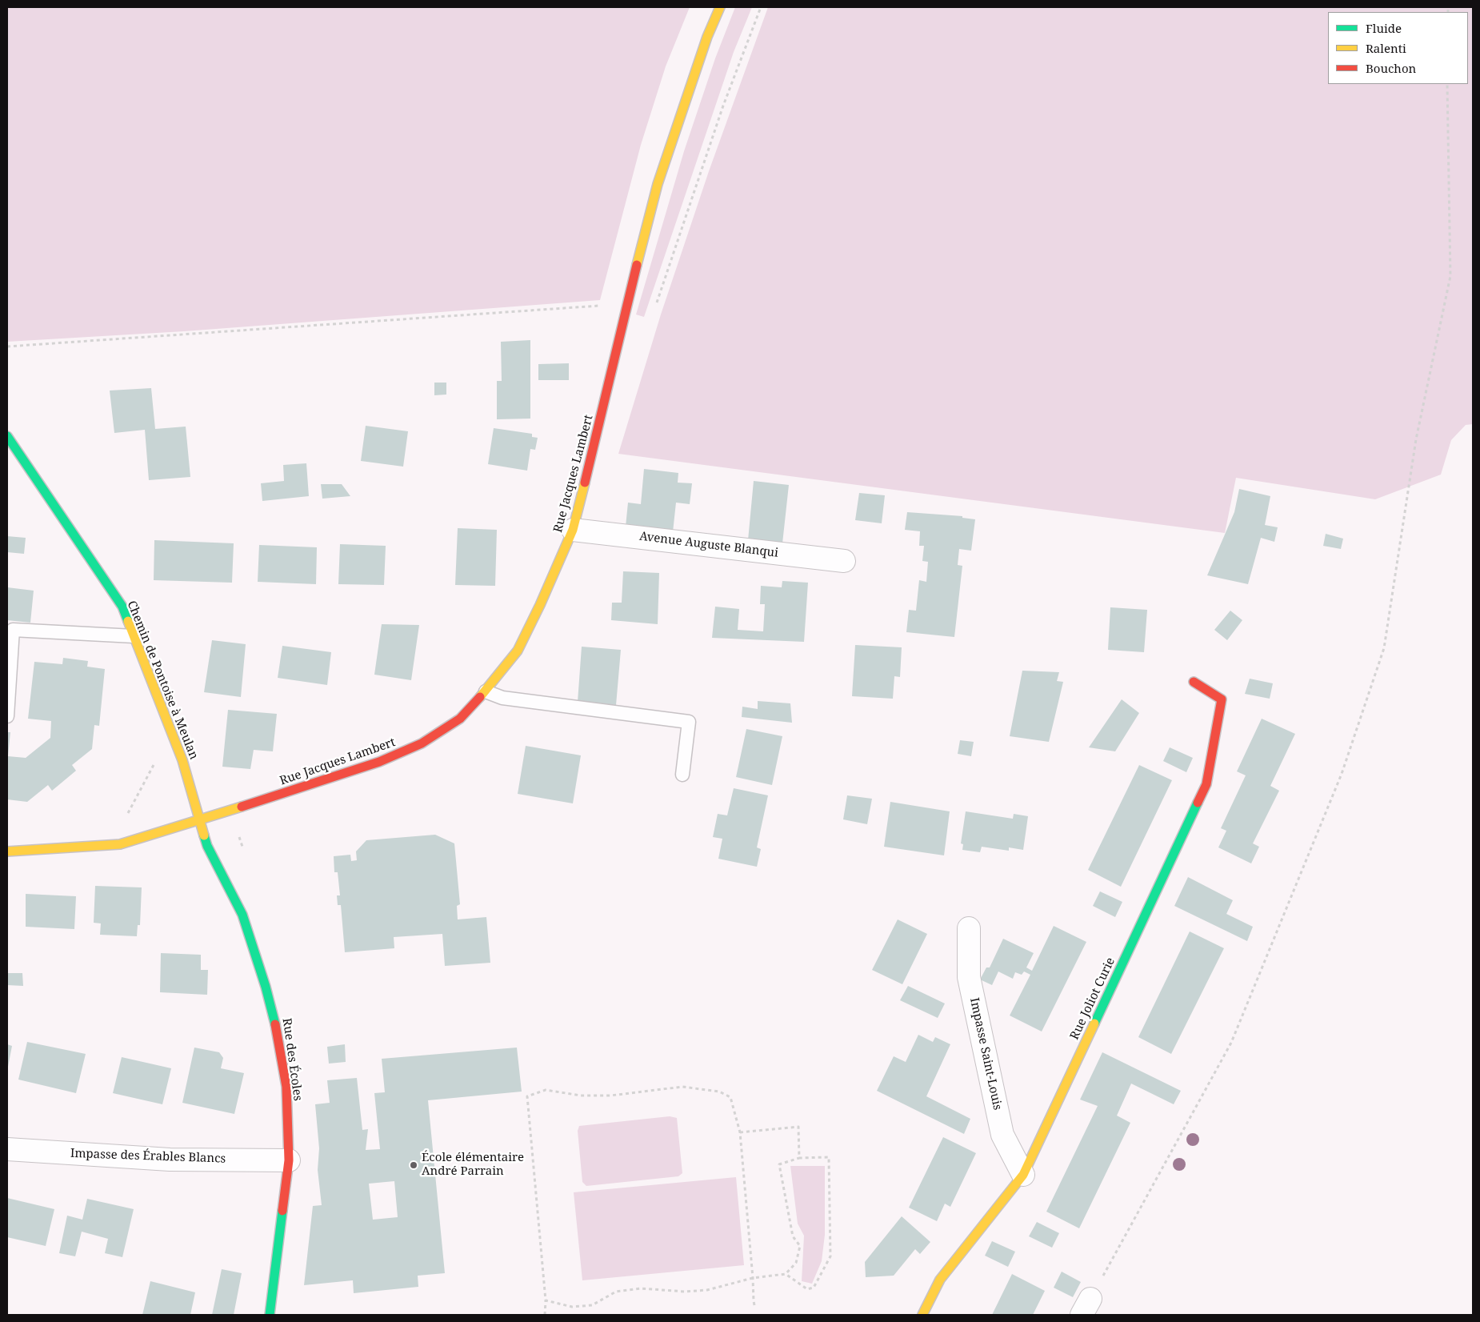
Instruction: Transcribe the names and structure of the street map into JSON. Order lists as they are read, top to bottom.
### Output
{
  "streets": {
    "street": [
      "Rue Jacques Lambert",
      "Avenue Auguste Blanqui",
      "Chemin de Pontoise à Meulan",
      "Rue Joliot Curie",
      "Impasse Saint-Louis",
      "Rue des Écoles",
      "Impasse des Érables Blancs"
    ]
  },
  "crossings": [
    ["Rue Jacques Lambert", "Avenue Auguste Blanqui"],
    ["Rue Jacques Lambert", "Chemin de Pontoise à Meulan"],
    ["Rue Jacques Lambert", "Rue des Écoles"],
    ["Chemin de Pontoise à Meulan", "Rue des Écoles"],
    ["Rue Joliot Curie", "Impasse Saint-Louis"],
    ["Rue des Écoles", "Impasse des Érables Blancs"]
  ],
  "places": ["École élémentaire André Parrain"],
  "legend": ["Fluide", "Ralenti", "Bouchon"]
}
